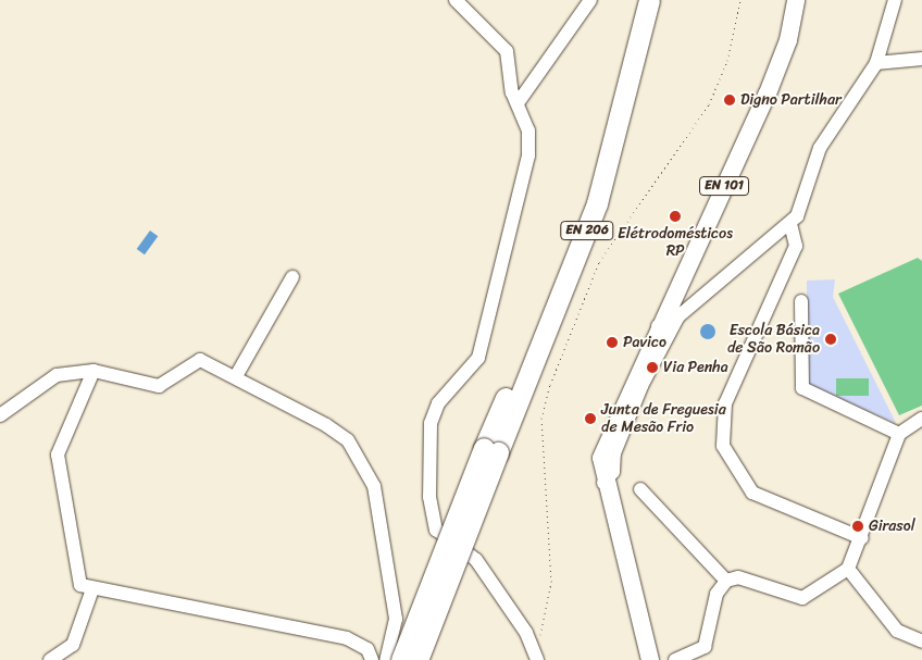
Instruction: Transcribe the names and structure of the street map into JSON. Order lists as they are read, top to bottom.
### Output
{
  "streets": {
    "highway": ["EN 206"],
    "main road": ["EN 101"]
  },
  "places": [
    "Digno Partilhar",
    "Elétrodomésticos RP",
    "Escola Básica de São Romão",
    "Pavico",
    "Via Penha",
    "Junta de Freguesia de Mesão Frio",
    "Girasol"
  ]
}
